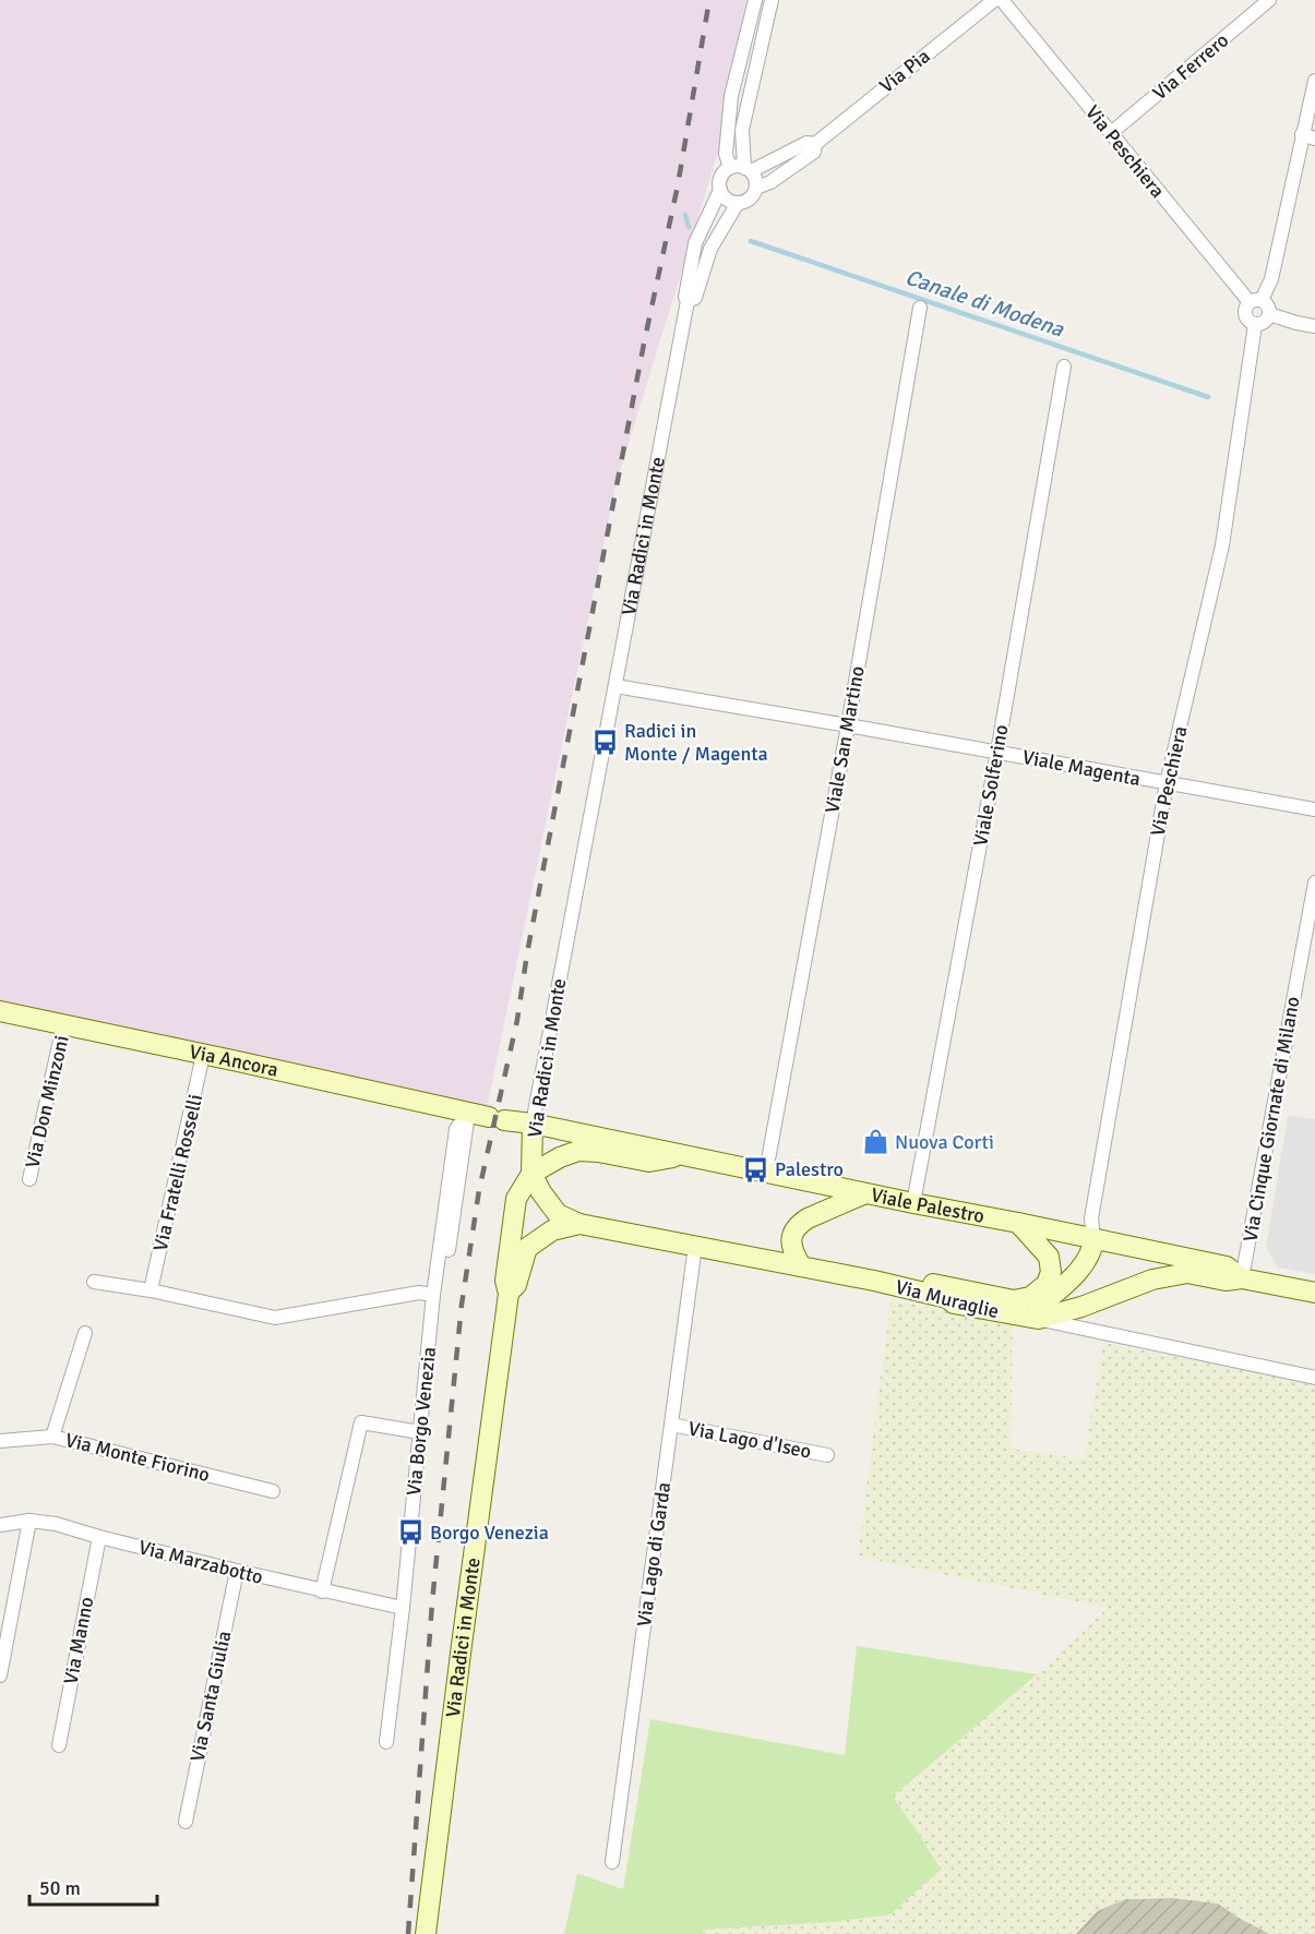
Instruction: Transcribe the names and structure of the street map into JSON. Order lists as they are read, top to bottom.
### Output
{
  "streets": {
    "main road": [
      "Via Radici in Monte",
      "Via Ancora",
      "Viale Palestro",
      "Via Muraglie"
    ],
    "street": [
      "Via Ferrero",
      "Via Pia",
      "Via Peschiera",
      "Viale San Martino",
      "Viale Magenta",
      "Viale Solferino",
      "Via Don Minzoni",
      "Via Cinque Giornate di Milano",
      "Via Fratelli Rosselli",
      "Via Borgo Venezia",
      "Via Lago d'Iseo",
      "Via Monte Fiorino",
      "Via Lago di Garda",
      "Via Marzabotto",
      "Via Manno",
      "Via Santa Giulia"
    ]
  },
  "crossings": [
    ["Via Ferrero", "Via Peschiera"],
    ["Via Pia", "Via Radici in Monte"],
    ["Via Peschiera", "Viale Magenta"],
    ["Via Peschiera", "Viale Palestro"],
    ["Via Radici in Monte", "Viale Magenta"],
    ["Via Radici in Monte", "Viale Palestro"],
    ["Via Radici in Monte", "Via Muraglie"],
    ["Viale San Martino", "Viale Magenta"],
    ["Viale San Martino", "Viale Palestro"],
    ["Viale Magenta", "Viale Solferino"],
    ["Viale Solferino", "Viale Palestro"],
    ["Via Ancora", "Via Don Minzoni"],
    ["Via Ancora", "Via Fratelli Rosselli"],
    ["Via Ancora", "Viale Palestro"],
    ["Via Ancora", "Via Borgo Venezia"],
    ["Via Cinque Giornate di Milano", "Viale Palestro"],
    ["Viale Palestro", "Via Muraglie"],
    ["Via Muraglie", "Via Lago di Garda"],
    ["Via Borgo Venezia", "Via Marzabotto"],
    ["Via Lago d'Iseo", "Via Lago di Garda"],
    ["Via Marzabotto", "Via Manno"],
    ["Via Marzabotto", "Via Santa Giulia"]
  ],
  "water": ["Canale di Modena"],
  "places": {
    "bus stop": ["Radici in Monte / Magenta", "Palestro", "Borgo Venezia"],
    "shop": ["Nuova Corti"]
  },
  "scale_bar": "50 m"
}
